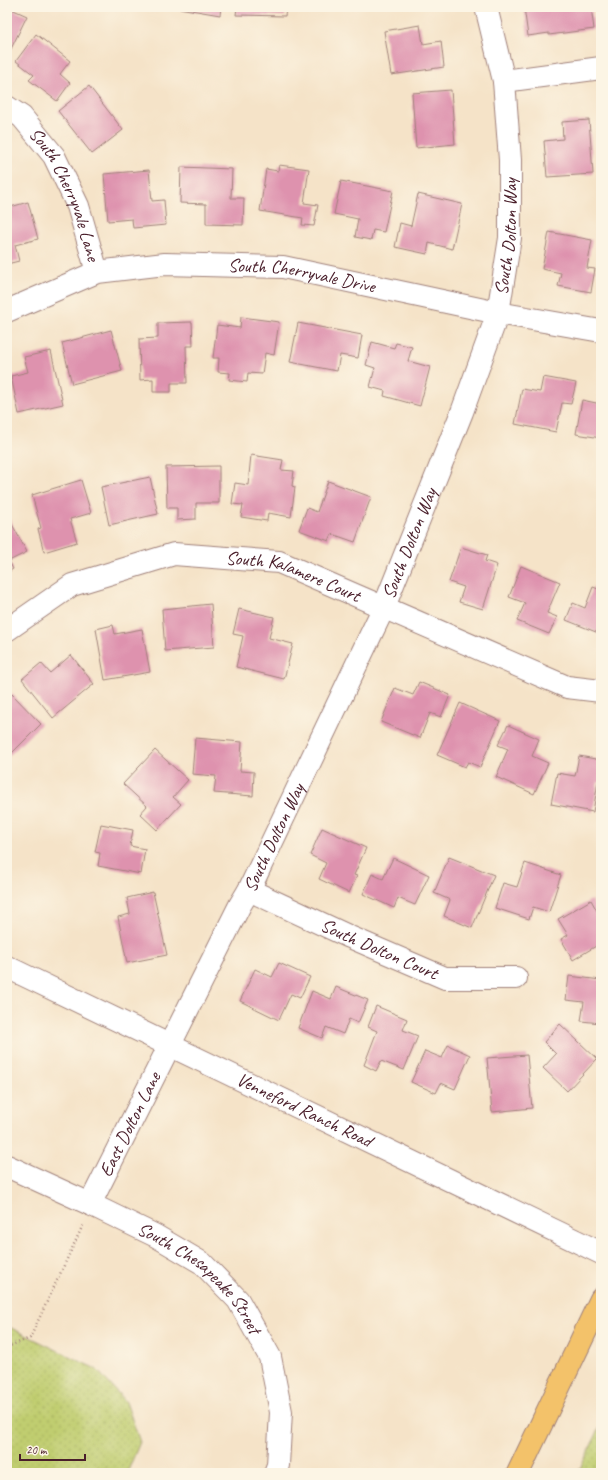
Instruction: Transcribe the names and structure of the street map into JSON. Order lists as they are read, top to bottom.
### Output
{
  "streets": {
    "street": [
      "South Cherryvale Lane",
      "South Dolton Way",
      "South Cherryvale Drive",
      "South Kalamere Court",
      "South Dolton Court",
      "Venneford Ranch Road",
      "East Dolton Lane",
      "South Chesapeake Street"
    ]
  },
  "crossings": [
    ["South Cherryvale Lane", "South Cherryvale Drive"],
    ["South Dolton Way", "South Cherryvale Drive"],
    ["South Dolton Way", "South Kalamere Court"],
    ["South Dolton Way", "South Dolton Court"],
    ["South Dolton Way", "Venneford Ranch Road"],
    ["South Dolton Way", "East Dolton Lane"],
    ["Venneford Ranch Road", "East Dolton Lane"],
    ["East Dolton Lane", "South Chesapeake Street"]
  ],
  "scale_bar": "20 m"
}
